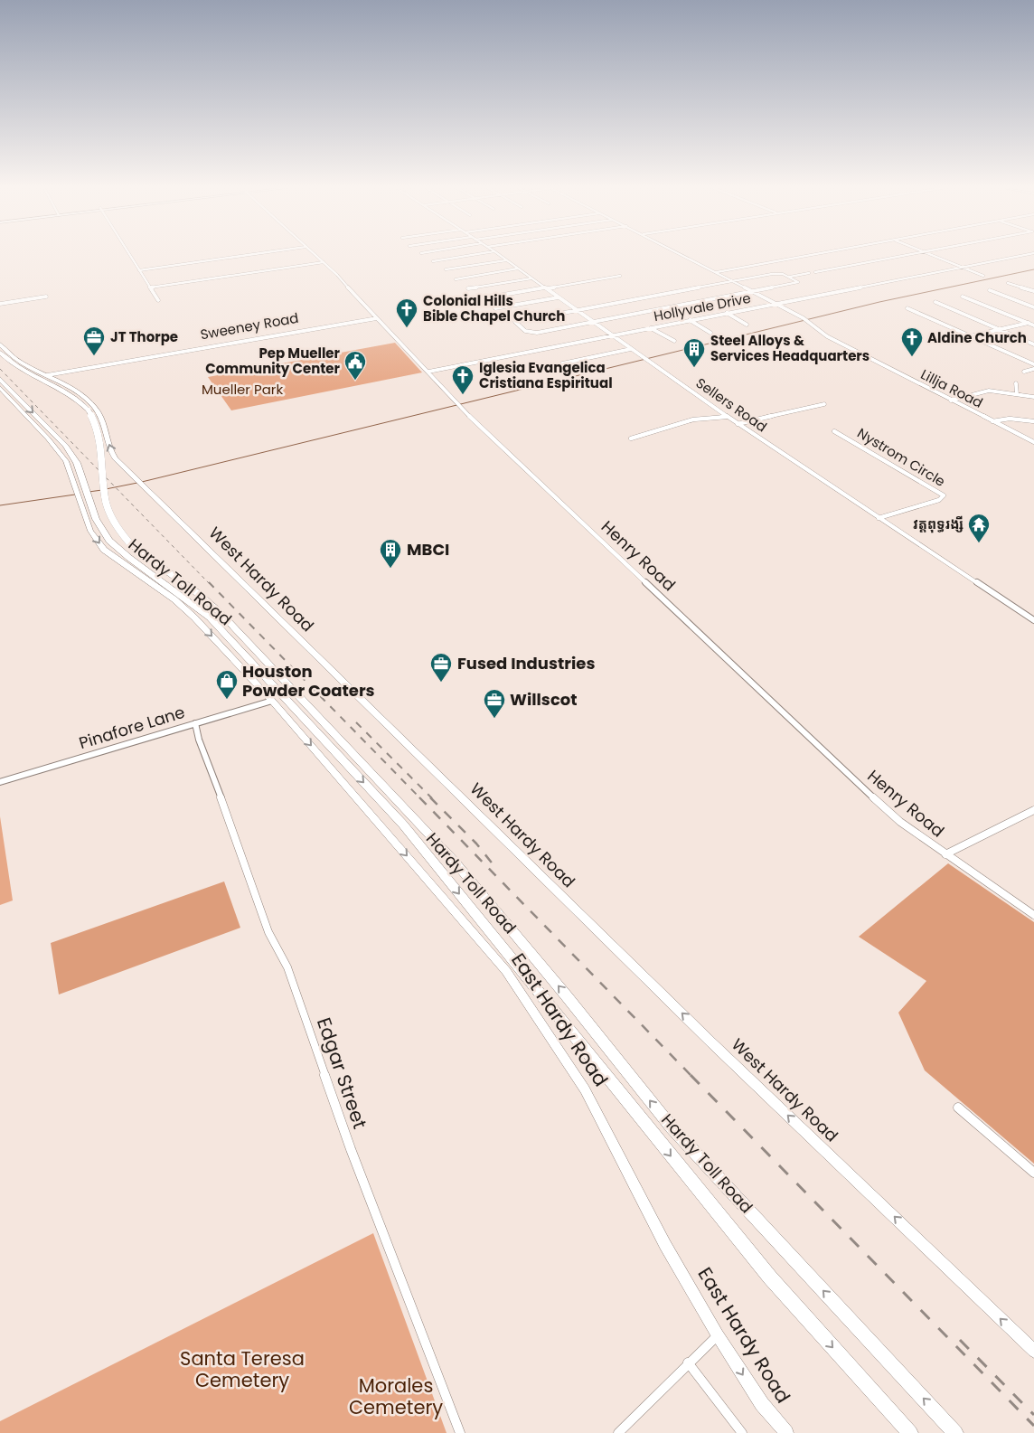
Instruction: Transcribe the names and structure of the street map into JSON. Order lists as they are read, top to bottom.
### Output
{
  "streets": {
    "highway": ["Hardy Toll Road"],
    "main road": ["West Hardy Road", "East Hardy Road"],
    "street": [
      "Hollyvale Drive",
      "Sweeney Road",
      "Lillja Road",
      "Sellers Road",
      "Nystrom Circle",
      "Henry Road",
      "Pinafore Lane",
      "Edgar Street"
    ]
  },
  "crossings": [
    ["Hollyvale Drive", "Lillja Road"],
    ["Hollyvale Drive", "Sellers Road"],
    ["Hollyvale Drive", "Henry Road"],
    ["Sweeney Road", "Henry Road"],
    ["Sweeney Road", "West Hardy Road"],
    ["Sellers Road", "Nystrom Circle"],
    ["Pinafore Lane", "East Hardy Road"],
    ["Pinafore Lane", "Edgar Street"]
  ],
  "one_way": ["West Hardy Road", "East Hardy Road"],
  "parks": ["Mueller Park", "Santa Teresa Cemetery", "Morales Cemetery"],
  "places": {
    "church": ["Colonial Hills Bible Chapel Church", "Aldine Church", "Iglesia Evangelica Cristiana Espiritual"],
    "office": ["JT Thorpe", "Fused Industries", "Willscot"],
    "building": ["Steel Alloys & Services Headquarters", "MBCI"],
    "public building": ["Pep Mueller Community Center"],
    "temple": ["វត្តពុទ្ធរង្សី"],
    "shop": ["Houston Powder Coaters"]
  }
}
